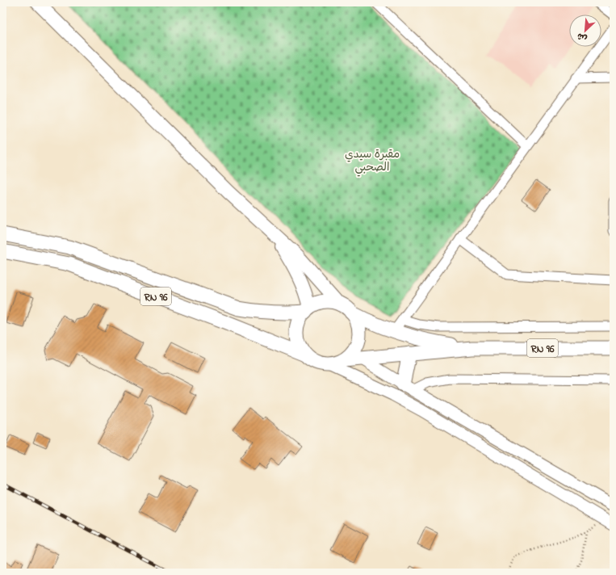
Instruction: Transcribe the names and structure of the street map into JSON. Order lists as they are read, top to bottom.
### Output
{
  "streets": {
    "main road": ["RN 96"]
  },
  "parks": ["مقبرة سيدي الصحبي"],
  "north": "bottom left"
}
